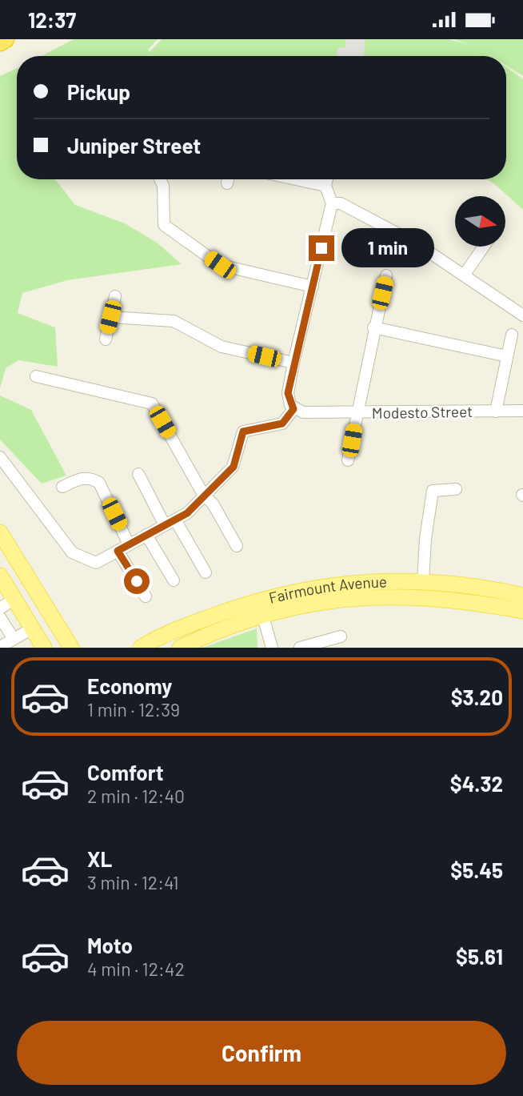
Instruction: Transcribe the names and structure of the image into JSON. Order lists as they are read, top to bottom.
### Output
{
  "streets": {
    "main road": ["Fairmount Avenue"],
    "street": ["Modesto Street"]
  },
  "north": "right",
  "page": {
    "status": "12:37",
    "banner": ["Pickup", "Juniper Street"],
    "bubble": "1 min",
    "list": [
      {
        "name": "Economy",
        "note": "1 min · 12:39",
        "value": "$3.20"
      },
      {
        "name": "Comfort",
        "note": "2 min · 12:40",
        "value": "$4.32"
      },
      {
        "name": "XL",
        "note": "3 min · 12:41",
        "value": "$5.45"
      },
      {
        "name": "Moto",
        "note": "4 min · 12:42",
        "value": "$5.61"
      }
    ],
    "buttons": "Confirm"
  }
}
